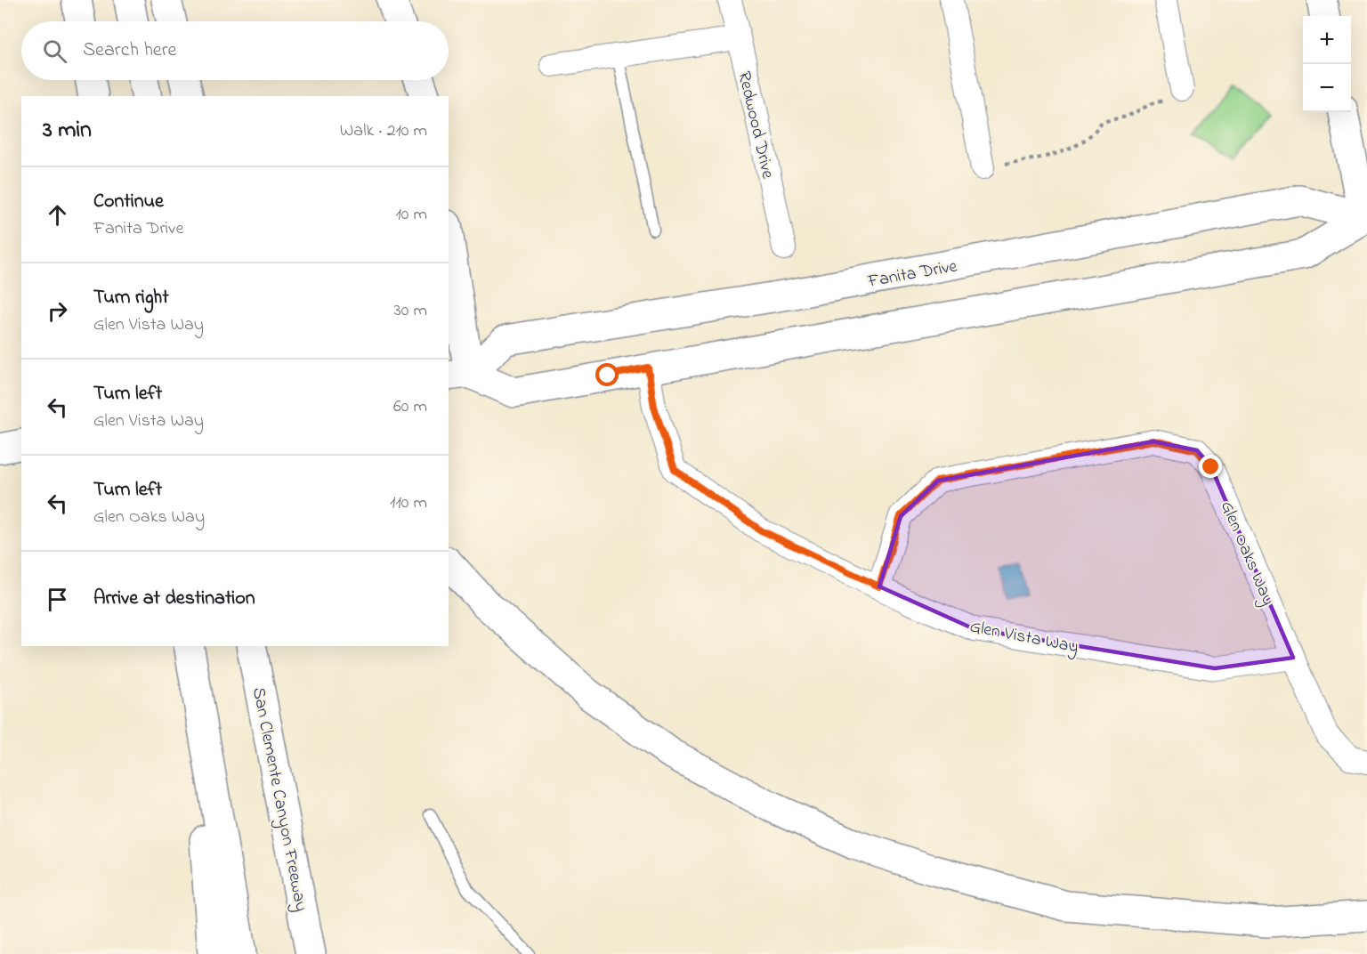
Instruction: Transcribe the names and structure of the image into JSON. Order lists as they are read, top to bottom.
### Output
{
  "streets": {
    "main road": ["Fanita Drive", "San Clemente Canyon Freeway"],
    "street": ["Redwood Drive", "Glen Oaks Way", "Glen Vista Way"]
  },
  "crossings": [
    ["Glen Oaks Way", "Glen Vista Way"]
  ],
  "page": {
    "map_buttons": ["+", "−"],
    "search": "Search here",
    "heading": ["3 min", "Walk · 210 m"],
    "list": [
      ["Continue", "Fanita Drive", "10 m"],
      ["Turn right", "Glen Vista Way", "30 m"],
      ["Turn left", "Glen Vista Way", "60 m"],
      ["Turn left", "Glen Oaks Way", "110 m"],
      "Arrive at destination"
    ]
  }
}
